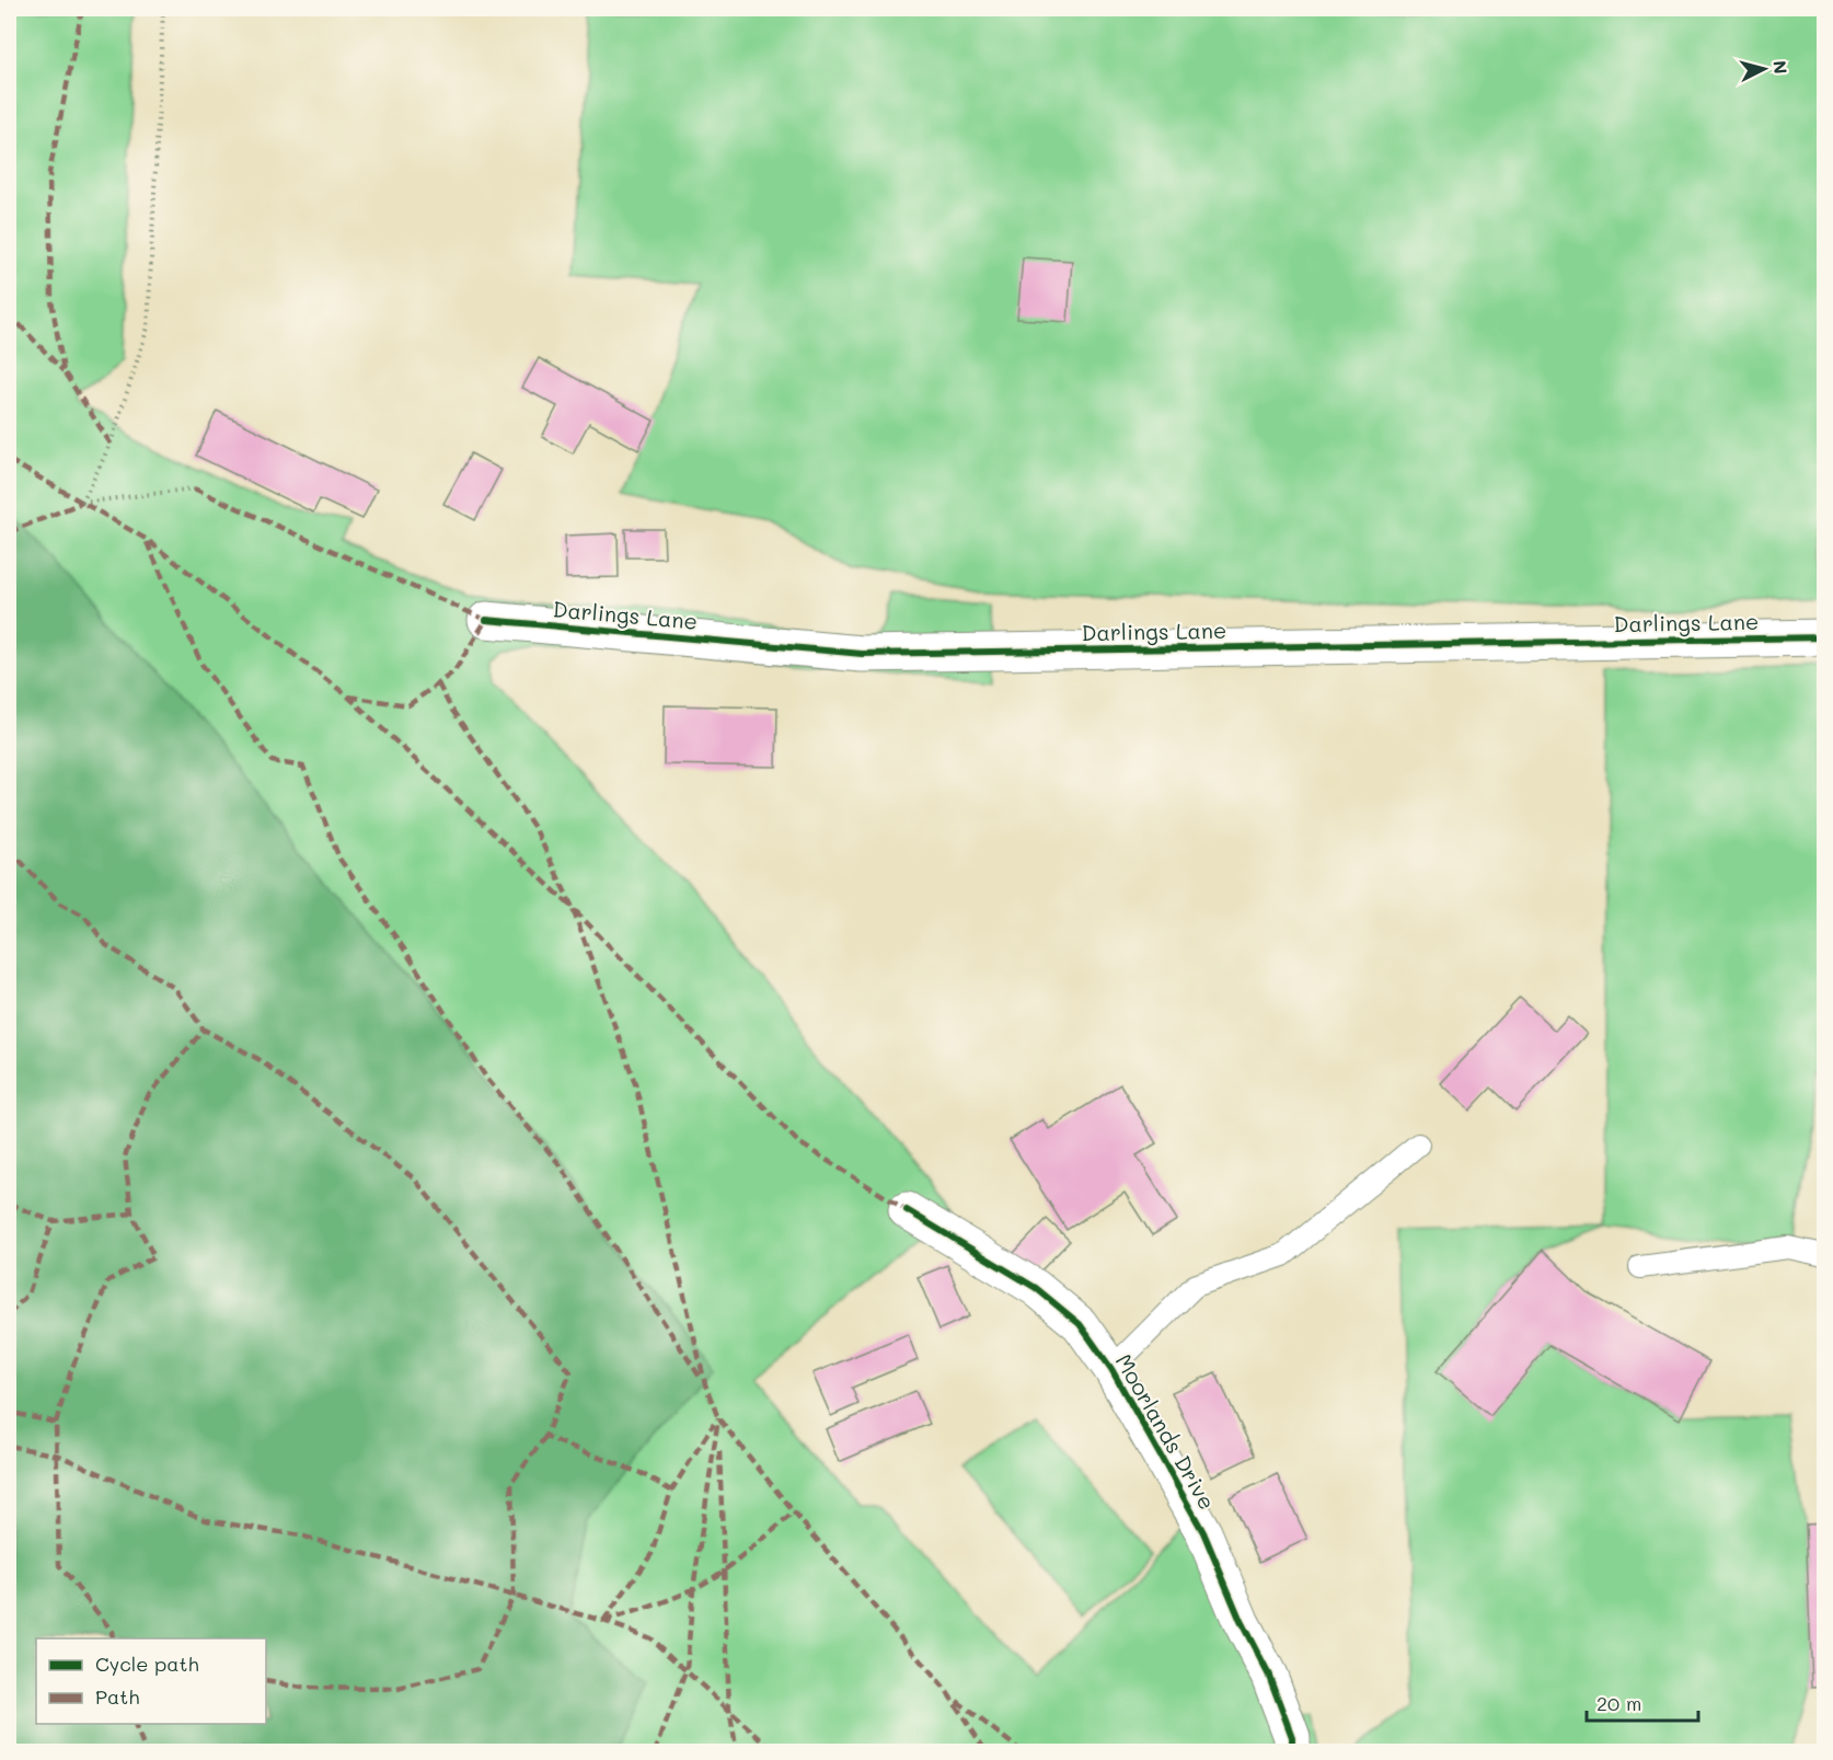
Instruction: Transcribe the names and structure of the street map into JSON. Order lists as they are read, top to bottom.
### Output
{
  "streets": {
    "street": ["Darlings Lane", "Moorlands Drive"]
  },
  "legend": ["Cycle path", "Path"],
  "scale_bar": "20 m",
  "north": "right"
}
